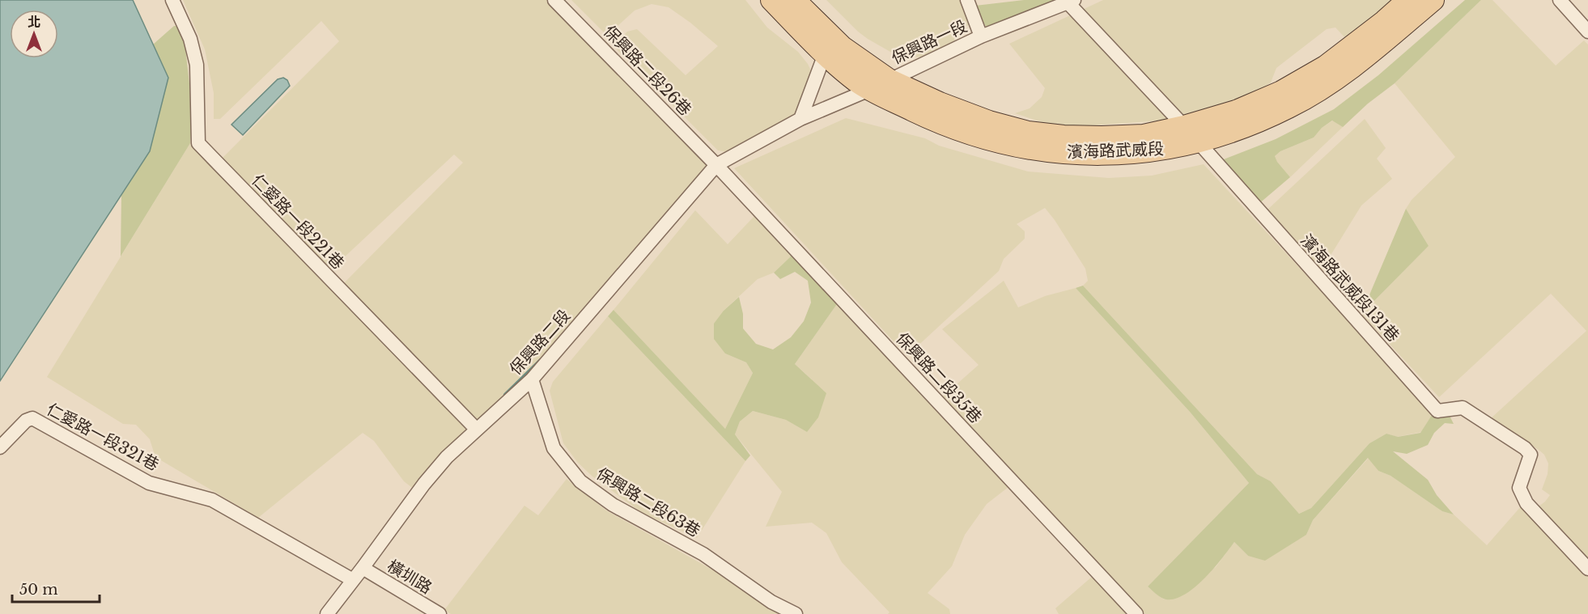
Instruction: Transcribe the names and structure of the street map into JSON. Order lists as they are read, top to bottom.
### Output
{
  "streets": {
    "main road": ["濱海路武威段"],
    "street": [
      "保興路一段",
      "保興路二段26巷",
      "仁愛路一段221巷",
      "濱海路武威段131巷",
      "保興路二段",
      "保興路二段35巷",
      "仁愛路一段321巷",
      "保興路二段63巷",
      "橫圳路"
    ]
  },
  "crossings": [
    ["保興路一段", "濱海路武威段"],
    ["保興路一段", "濱海路武威段131巷"],
    ["保興路一段", "保興路二段"],
    ["保興路二段26巷", "保興路二段"],
    ["保興路二段26巷", "保興路二段35巷"],
    ["濱海路武威段", "濱海路武威段131巷"],
    ["仁愛路一段221巷", "保興路二段"],
    ["保興路二段", "保興路二段35巷"],
    ["保興路二段", "仁愛路一段321巷"],
    ["保興路二段", "保興路二段63巷"],
    ["保興路二段", "橫圳路"]
  ],
  "scale_bar": "50 m",
  "north": "top"
}
